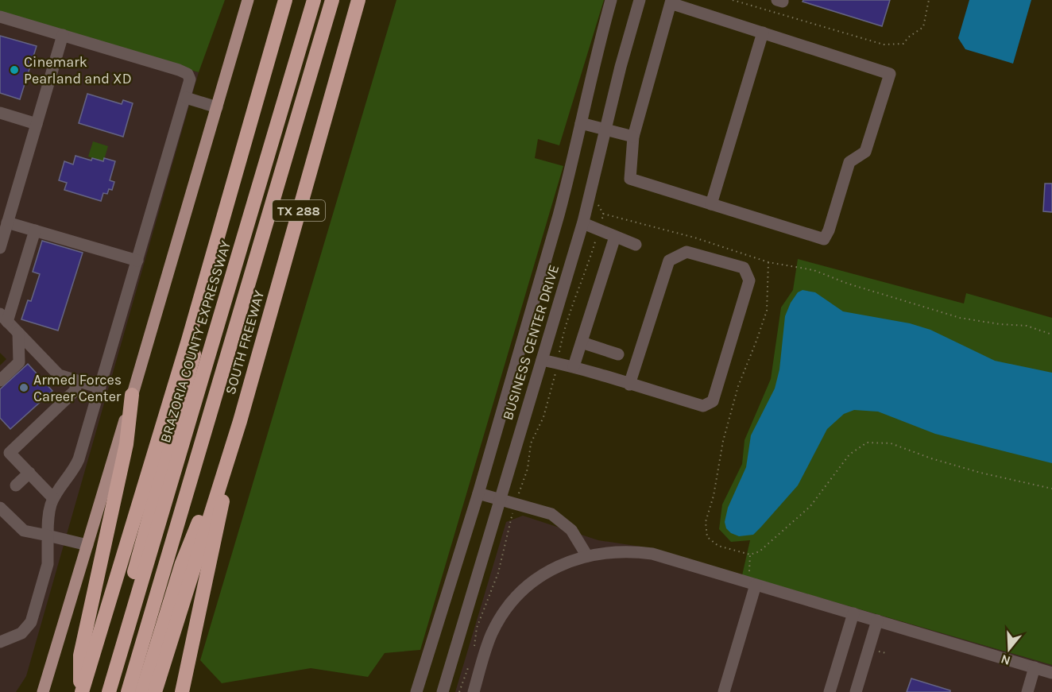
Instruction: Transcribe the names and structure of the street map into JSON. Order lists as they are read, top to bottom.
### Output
{
  "streets": {
    "highway": ["TX 288", "BRAZORIA COUNTY EXPRESSWAY", "SOUTH FREEWAY"],
    "street": ["BUSINESS CENTER DRIVE"]
  },
  "places": ["Cinemark Pearland and XD", "Armed Forces Career Center"],
  "north": "bottom"
}
